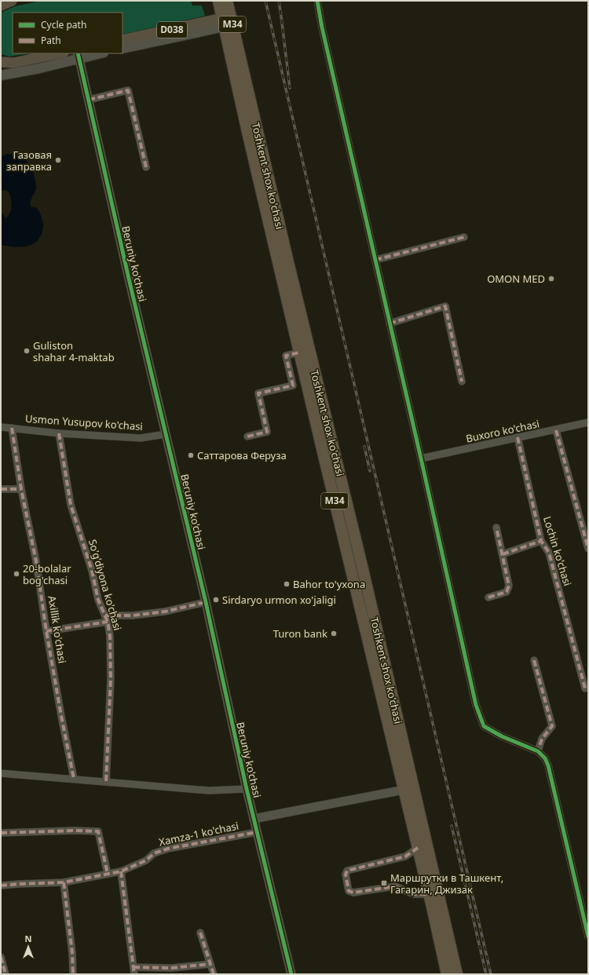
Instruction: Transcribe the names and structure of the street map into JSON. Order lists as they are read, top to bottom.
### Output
{
  "streets": {
    "highway": ["M34", "Toshkent shox ko'chasi"],
    "main road": ["D038"],
    "street": [
      "Beruniy ko'chasi",
      "Usmon Yusupov ko'chasi",
      "Buxoro ko'chasi",
      "Lochin ko'chasi",
      "So'g'diyona ko'chasi",
      "Axillik ko'chasi",
      "Xamza-1 ko'chasi"
    ]
  },
  "crossings": [
    ["D038", "Toshkent shox ko'chasi"],
    ["Beruniy ko'chasi", "Usmon Yusupov ko'chasi"],
    ["Beruniy ko'chasi", "Xamza-1 ko'chasi"],
    ["Usmon Yusupov ko'chasi", "So'g'diyona ko'chasi"],
    ["Usmon Yusupov ko'chasi", "Axillik ko'chasi"],
    ["Buxoro ko'chasi", "Lochin ko'chasi"]
  ],
  "places": {
    "other": [
      "Газовая заправка",
      "OMON MED",
      "Guliston shahar 4-maktab",
      "Саттарова Феруза",
      "20-bolalar bog'chasi",
      "Bahor to'yxona",
      "Sirdaryo urmon xo'jaligi",
      "Turon bank"
    ],
    "transit": ["Маршрутки в Ташкент, Гагарин, Джизак"]
  },
  "legend": ["Cycle path", "Path"],
  "north": "top"
}
